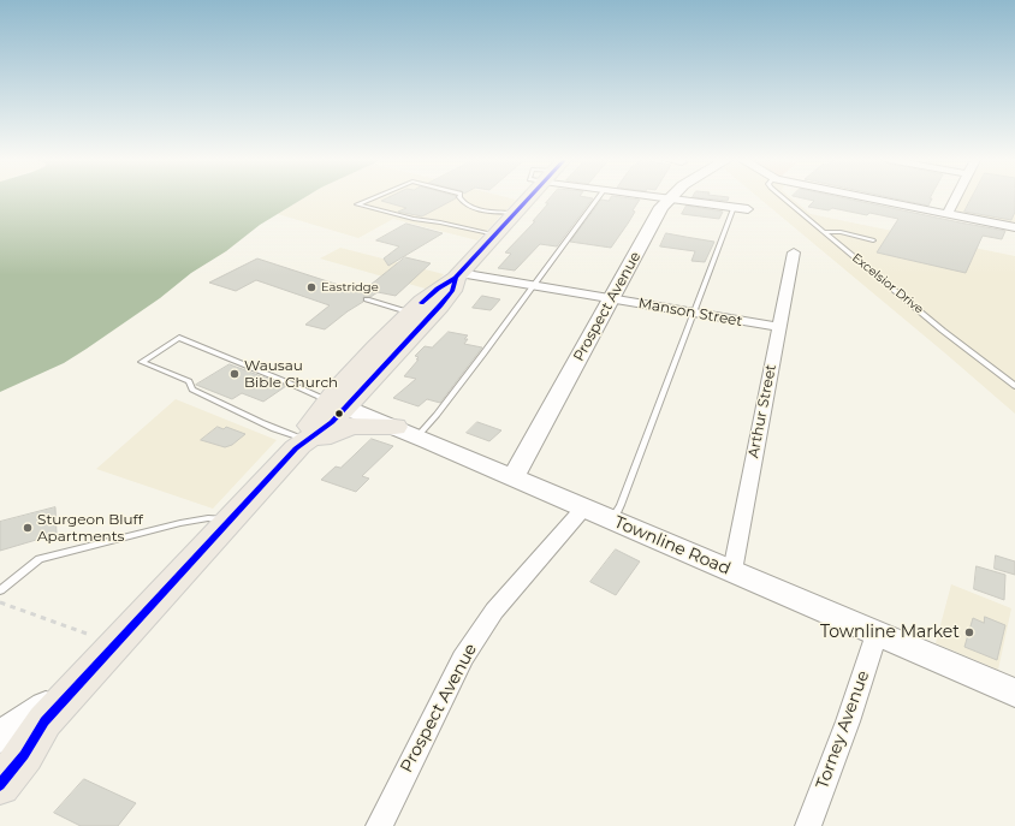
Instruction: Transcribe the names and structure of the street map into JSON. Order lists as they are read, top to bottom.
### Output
{
  "streets": {
    "street": [
      "Prospect Avenue",
      "Manson Street",
      "Arthur Street",
      "Townline Road",
      "Torney Avenue"
    ],
    "lane": ["Excelsior Drive"]
  },
  "crossings": [
    ["Prospect Avenue", "Manson Street"],
    ["Prospect Avenue", "Townline Road"],
    ["Manson Street", "Arthur Street"],
    ["Arthur Street", "Townline Road"],
    ["Townline Road", "Torney Avenue"]
  ],
  "places": [
    "Eastridge",
    "Wausau Bible Church",
    "Sturgeon Bluff Apartments",
    "Townline Market"
  ]
}
